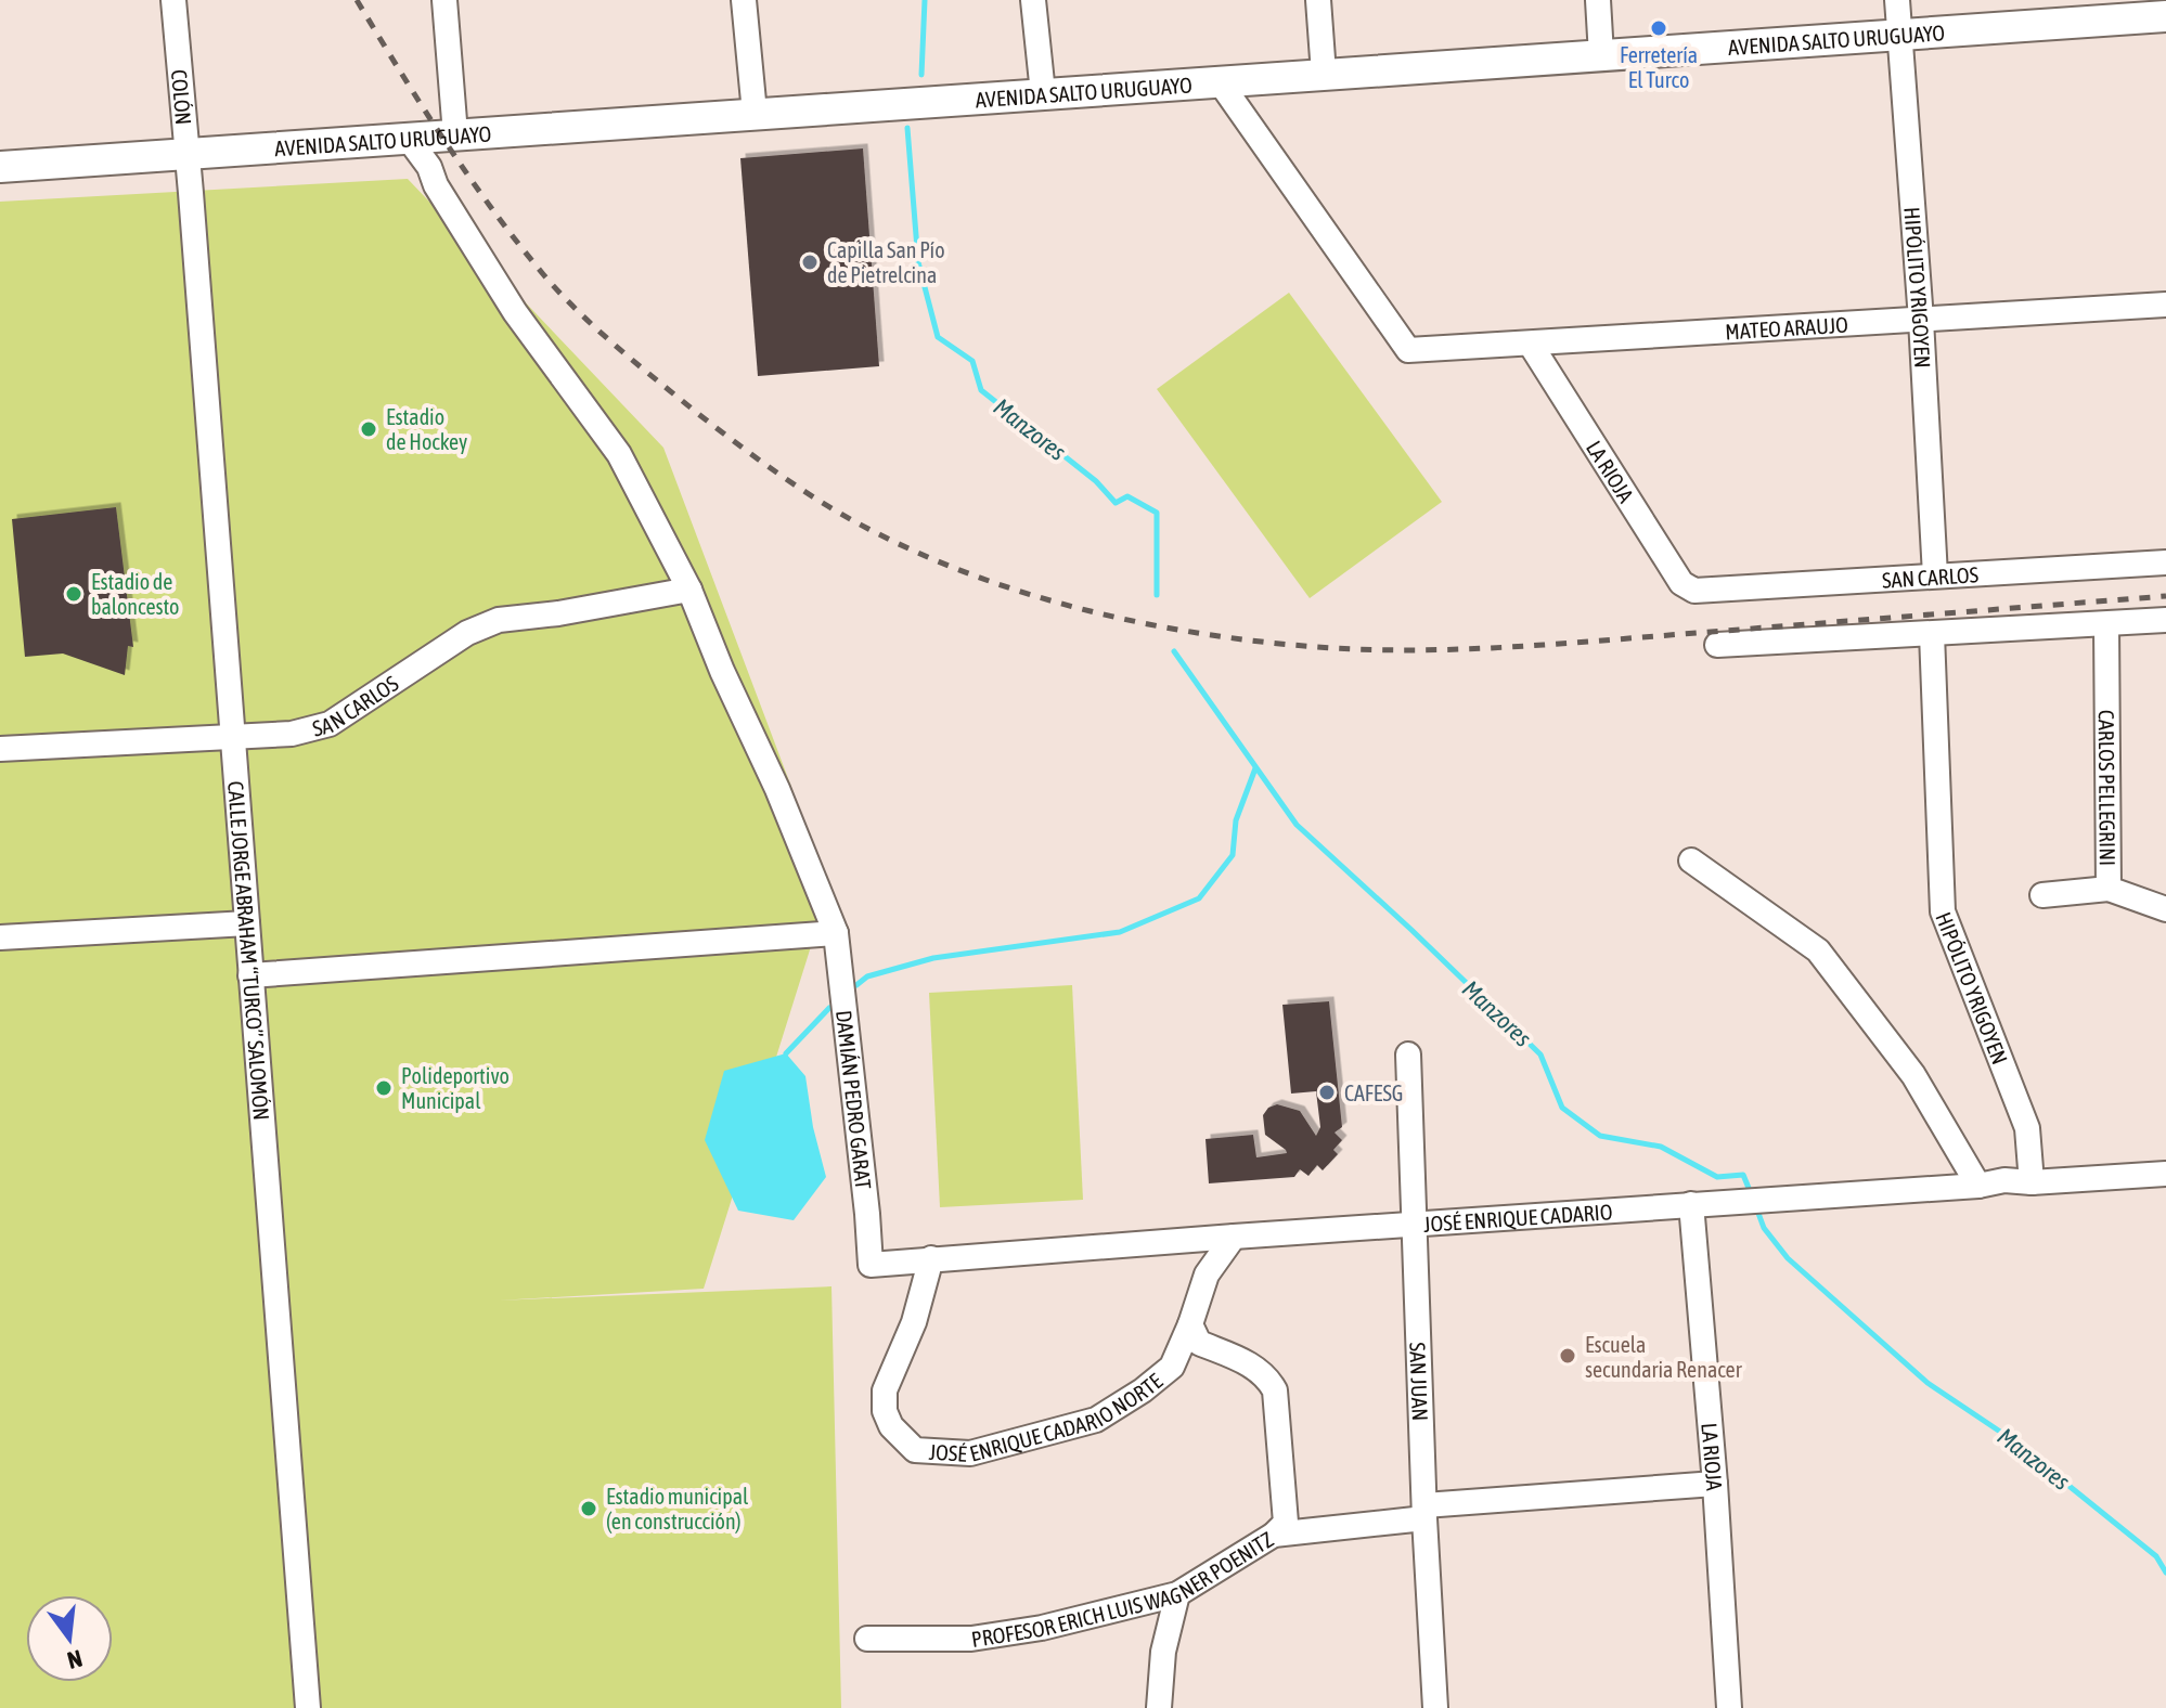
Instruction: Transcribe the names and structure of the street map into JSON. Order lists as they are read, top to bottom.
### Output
{
  "streets": {
    "main road": ["AVENIDA SALTO URUGUAYO"],
    "street": [
      "COLÓN",
      "HIPÓLITO YRIGOYEN",
      "MATEO ARAUJO",
      "LA RIOJA",
      "SAN CARLOS",
      "CARLOS PELLEGRINI",
      "CALLE JORGE ABRAHAM “TURCO” SALOMÓN",
      "DAMIÁN PEDRO GARAT",
      "JOSÉ ENRIQUE CADARIO",
      "SAN JUAN",
      "JOSÉ ENRIQUE CADARIO NORTE",
      "PROFESOR ERICH LUIS WAGNER POENITZ"
    ]
  },
  "crossings": [
    ["AVENIDA SALTO URUGUAYO", "COLÓN"],
    ["AVENIDA SALTO URUGUAYO", "HIPÓLITO YRIGOYEN"],
    ["AVENIDA SALTO URUGUAYO", "MATEO ARAUJO"],
    ["AVENIDA SALTO URUGUAYO", "DAMIÁN PEDRO GARAT"],
    ["COLÓN", "CALLE JORGE ABRAHAM “TURCO” SALOMÓN"],
    ["HIPÓLITO YRIGOYEN", "MATEO ARAUJO"],
    ["HIPÓLITO YRIGOYEN", "SAN CARLOS"],
    ["HIPÓLITO YRIGOYEN", "JOSÉ ENRIQUE CADARIO"],
    ["MATEO ARAUJO", "LA RIOJA"],
    ["LA RIOJA", "SAN CARLOS"],
    ["LA RIOJA", "JOSÉ ENRIQUE CADARIO"],
    ["LA RIOJA", "PROFESOR ERICH LUIS WAGNER POENITZ"],
    ["SAN CARLOS", "CALLE JORGE ABRAHAM “TURCO” SALOMÓN"],
    ["SAN CARLOS", "DAMIÁN PEDRO GARAT"],
    ["DAMIÁN PEDRO GARAT", "JOSÉ ENRIQUE CADARIO"],
    ["JOSÉ ENRIQUE CADARIO", "SAN JUAN"],
    ["JOSÉ ENRIQUE CADARIO", "JOSÉ ENRIQUE CADARIO NORTE"],
    ["SAN JUAN", "PROFESOR ERICH LUIS WAGNER POENITZ"]
  ],
  "water": ["Manzores"],
  "places": [
    "Ferretería El Turco",
    "Capilla San Pío de Pietrelcina",
    "Estadio de Hockey",
    "Estadio de baloncesto",
    "Polideportivo Municipal",
    "CAFESG",
    "Escuela secundaria Renacer",
    "Estadio municipal (en construcción)"
  ],
  "north": "bottom"
}
